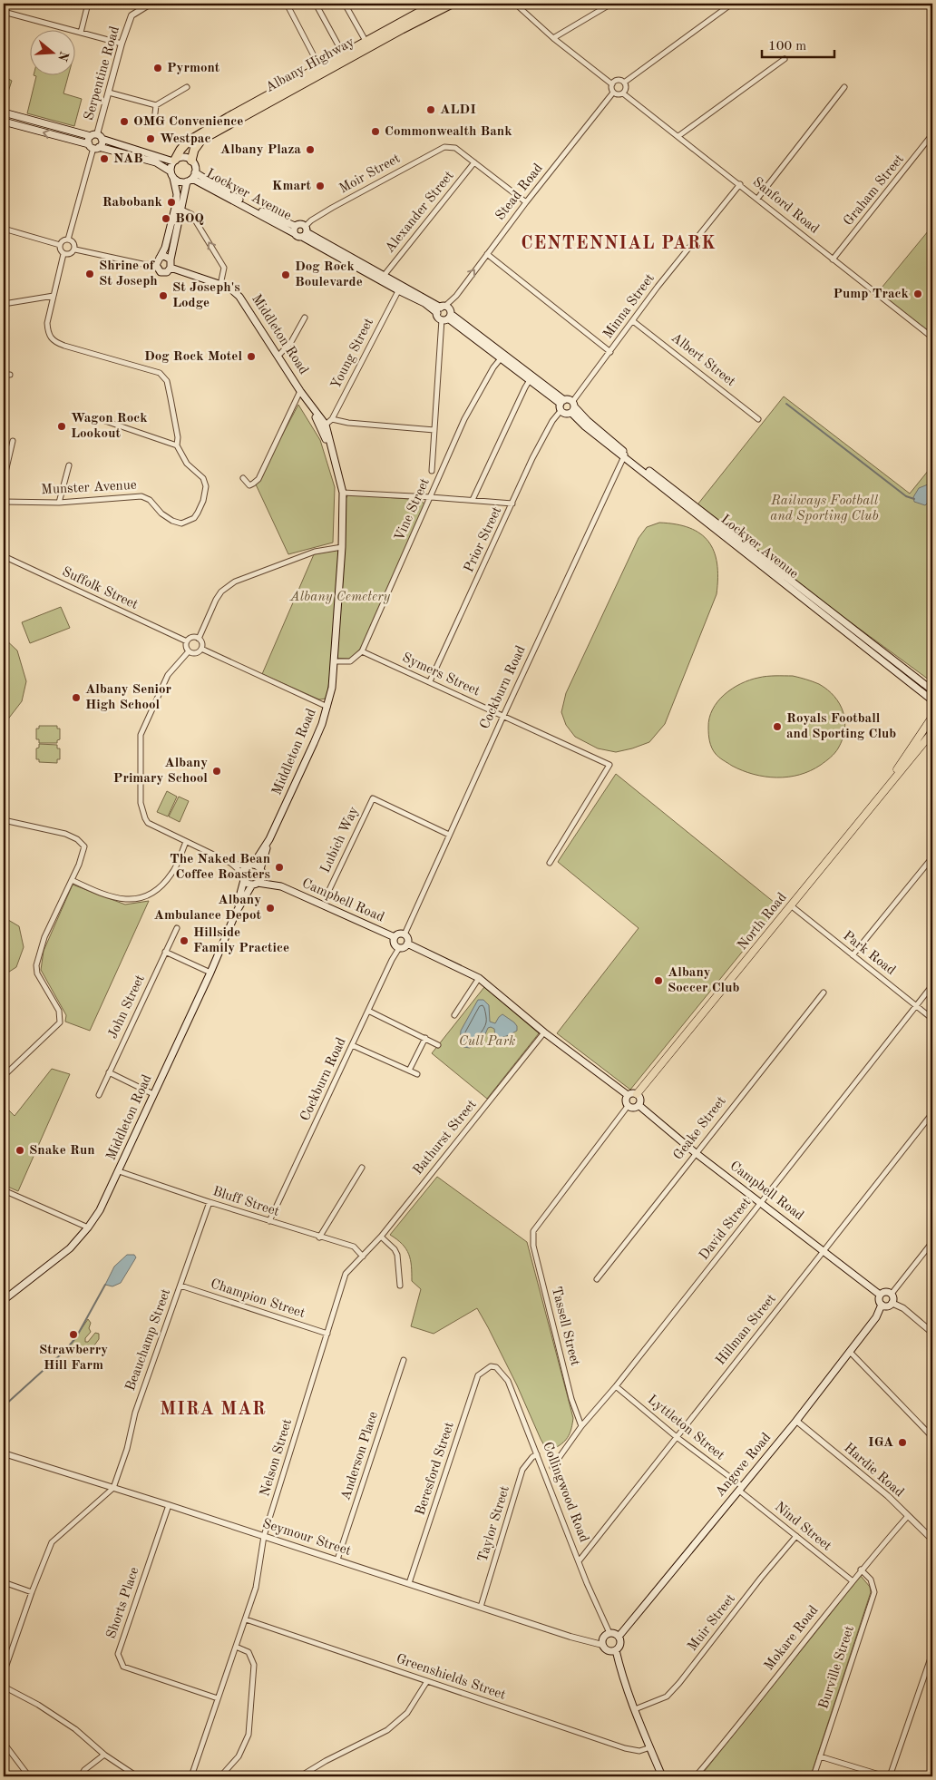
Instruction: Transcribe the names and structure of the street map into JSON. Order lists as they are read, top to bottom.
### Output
{
  "streets": {
    "highway": ["Albany Highway"],
    "main road": [
      "Lockyer Avenue",
      "Middleton Road",
      "Campbell Road",
      "North Road",
      "Angove Road"
    ],
    "street": [
      "Serpentine Road",
      "Moir Street",
      "Graham Street",
      "Stead Road",
      "Sanford Road",
      "Alexander Street",
      "Minna Street",
      "Young Street",
      "Albert Street",
      "Munster Avenue",
      "Vine Street",
      "Prior Street",
      "Suffolk Street",
      "Symers Street",
      "Cockburn Road",
      "Lubich Way",
      "Park Road",
      "John Street",
      "Geake Street",
      "Bathurst Street",
      "Bluff Street",
      "David Street",
      "Champion Street",
      "Tassell Street",
      "Hillman Street",
      "Beauchamp Street",
      "Lyttleton Street",
      "Anderson Place",
      "Nelson Street",
      "Beresford Street",
      "Hardie Road",
      "Collingwood Road",
      "Taylor Street",
      "Nind Street",
      "Seymour Street",
      "Shorts Place",
      "Muir Street",
      "Mokare Road",
      "Burville Street",
      "Greenshields Street"
    ]
  },
  "crossings": [
    ["Albany Highway", "Lockyer Avenue"],
    ["Moir Street", "Lockyer Avenue"],
    ["Moir Street", "Alexander Street"],
    ["Graham Street", "Sanford Road"],
    ["Stead Road", "Sanford Road"],
    ["Lockyer Avenue", "Minna Street"],
    ["Lockyer Avenue", "Cockburn Road"],
    ["Sanford Road", "Minna Street"],
    ["Minna Street", "Albert Street"],
    ["Middleton Road", "Young Street"],
    ["Middleton Road", "Campbell Road"],
    ["Middleton Road", "Bluff Street"],
    ["Vine Street", "Symers Street"],
    ["Prior Street", "Symers Street"],
    ["Symers Street", "Cockburn Road"],
    ["Cockburn Road", "Lubich Way"],
    ["Cockburn Road", "Campbell Road"],
    ["Cockburn Road", "Bluff Street"],
    ["Campbell Road", "North Road"],
    ["Campbell Road", "Geake Street"],
    ["Campbell Road", "David Street"],
    ["Campbell Road", "Tassell Street"],
    ["Campbell Road", "Hillman Street"],
    ["Campbell Road", "Angove Road"],
    ["North Road", "Park Road"],
    ["North Road", "Tassell Street"],
    ["Park Road", "David Street"],
    ["Bathurst Street", "Bluff Street"],
    ["Bathurst Street", "Nelson Street"],
    ["Bluff Street", "Beauchamp Street"],
    ["Bluff Street", "Nelson Street"],
    ["David Street", "Tassell Street"],
    ["David Street", "Lyttleton Street"],
    ["Champion Street", "Beauchamp Street"],
    ["Champion Street", "Nelson Street"],
    ["Hillman Street", "Lyttleton Street"],
    ["Hillman Street", "Collingwood Road"],
    ["Beauchamp Street", "Seymour Street"],
    ["Lyttleton Street", "Angove Road"],
    ["Lyttleton Street", "Nind Street"],
    ["Anderson Place", "Seymour Street"],
    ["Nelson Street", "Seymour Street"],
    ["Nelson Street", "Shorts Place"],
    ["Nelson Street", "Greenshields Street"],
    ["Angove Road", "Hardie Road"],
    ["Angove Road", "Collingwood Road"],
    ["Angove Road", "Nind Street"],
    ["Angove Road", "Seymour Street"],
    ["Beresford Street", "Collingwood Road"],
    ["Beresford Street", "Seymour Street"],
    ["Hardie Road", "Mokare Road"],
    ["Collingwood Road", "Taylor Street"],
    ["Collingwood Road", "Seymour Street"],
    ["Taylor Street", "Seymour Street"],
    ["Nind Street", "Muir Street"],
    ["Nind Street", "Mokare Road"],
    ["Seymour Street", "Shorts Place"],
    ["Mokare Road", "Burville Street"]
  ],
  "districts": ["CENTENNIAL PARK", "MIRA MAR"],
  "parks": ["Railways Football and Sporting Club", "Albany Cemetery", "Cull Park"],
  "places": [
    "Pyrmont",
    "ALDI",
    "OMG Convenience",
    "Commonwealth Bank",
    "Westpac",
    "Albany Plaza",
    "NAB",
    "Kmart",
    "Rabobank",
    "BOQ",
    "Shrine of St Joseph",
    "Dog Rock Boulevarde",
    "Pump Track",
    "St Joseph's Lodge",
    "Dog Rock Motel",
    "Wagon Rock Lookout",
    "Albany Senior High School",
    "Royals Football and Sporting Club",
    "Albany Primary School",
    "The Naked Bean Coffee Roasters",
    "Albany Ambulance Depot",
    "Hillside Family Practice",
    "Albany Soccer Club",
    "Snake Run",
    "Strawberry Hill Farm",
    "IGA"
  ],
  "scale_bar": "100 m",
  "north": "right"
}
